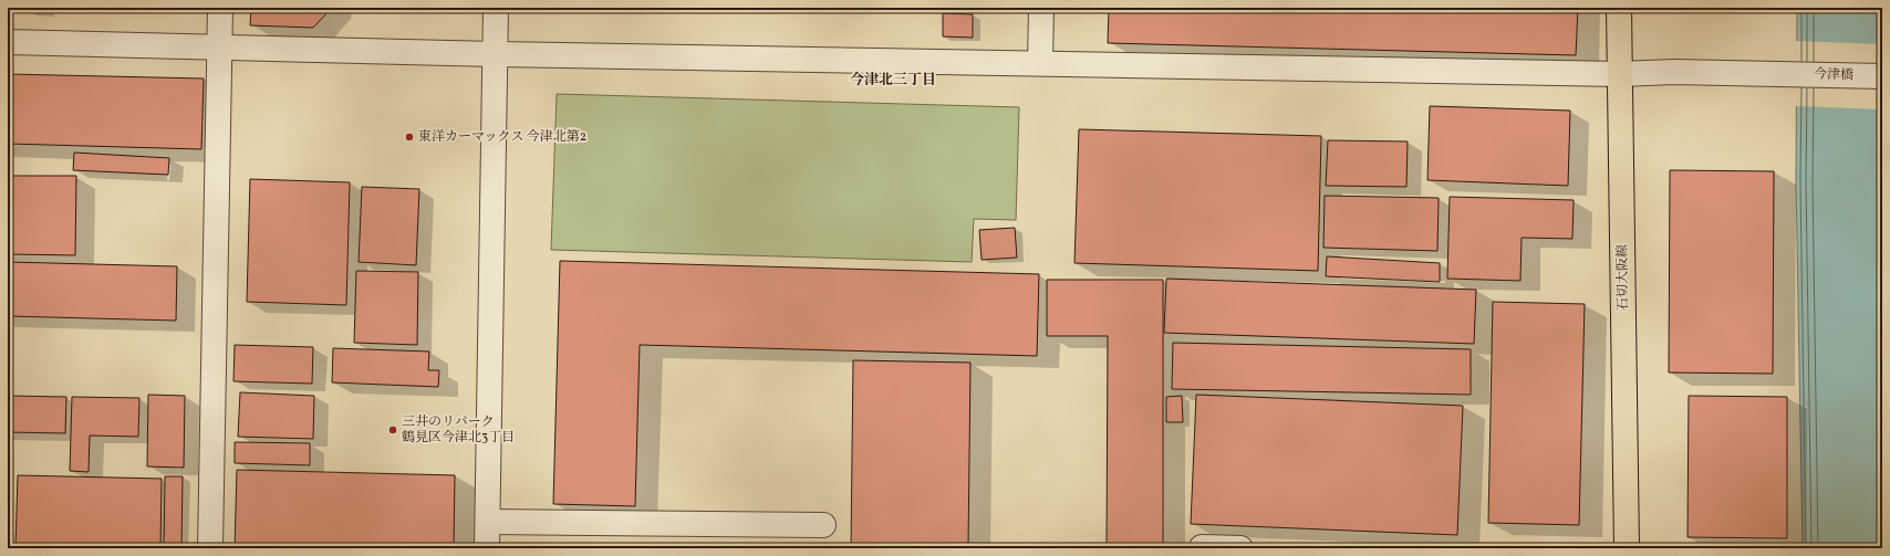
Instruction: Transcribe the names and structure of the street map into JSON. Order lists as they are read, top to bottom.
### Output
{
  "streets": {
    "main road": ["石切大阪線"],
    "street": ["今津橋"]
  },
  "crossings": [
    ["今津橋", "石切大阪線"]
  ],
  "districts": ["今津北三丁目"],
  "places": ["東洋カーマックス 今津北第2", "三井のリパーク 鶴見区今津北3丁目"]
}
